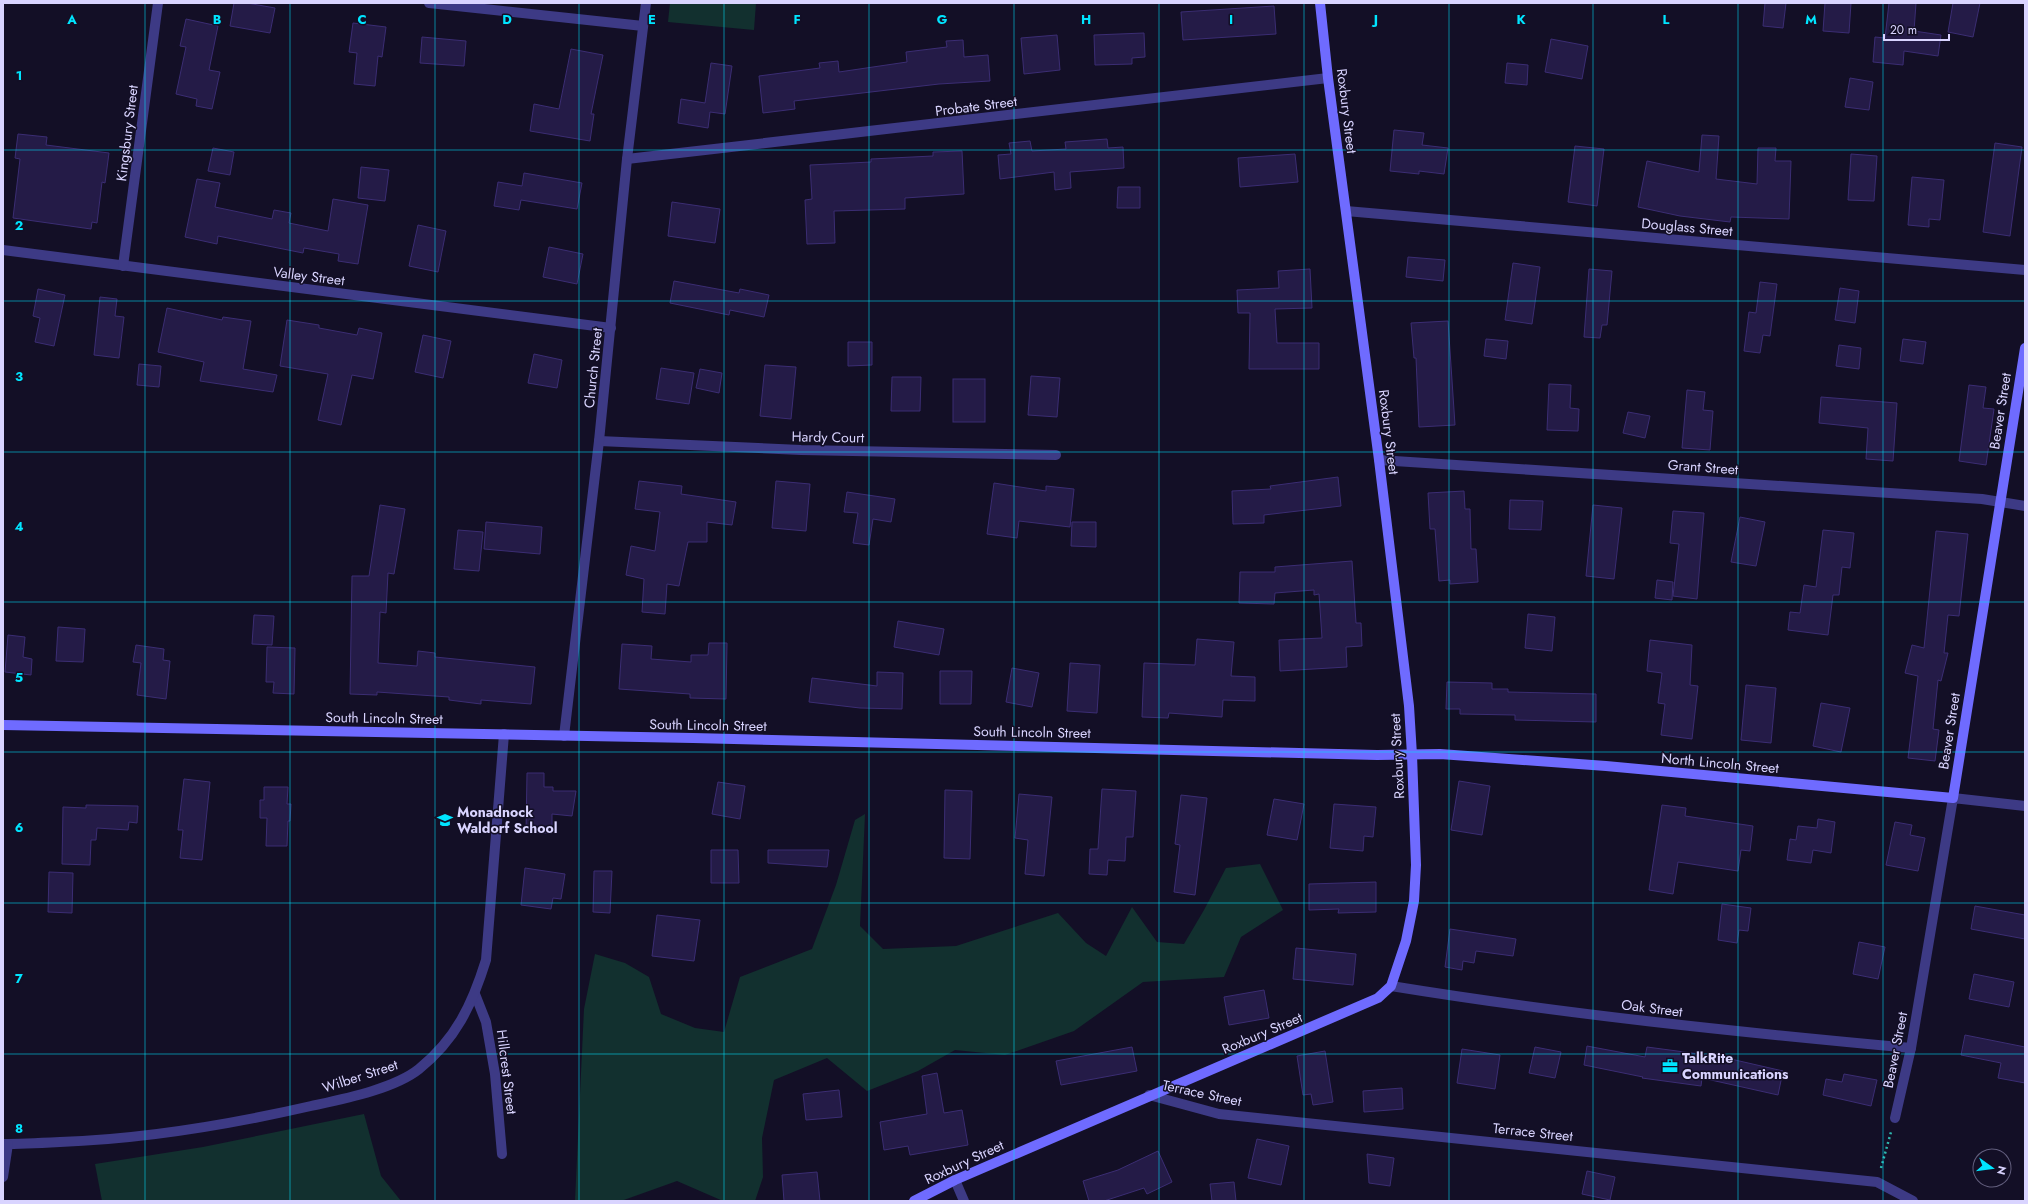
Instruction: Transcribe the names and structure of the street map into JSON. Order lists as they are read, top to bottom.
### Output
{
  "streets": {
    "street": [
      "Probate Street",
      "Roxbury Street",
      "Kingsbury Street",
      "Douglass Street",
      "Valley Street",
      "Church Street",
      "Beaver Street",
      "Hardy Court",
      "Grant Street",
      "South Lincoln Street",
      "North Lincoln Street",
      "Oak Street",
      "Hillcrest Street",
      "Wilber Street",
      "Terrace Street"
    ]
  },
  "crossings": [
    ["Probate Street", "Roxbury Street"],
    ["Probate Street", "Church Street"],
    ["Roxbury Street", "Douglass Street"],
    ["Roxbury Street", "Grant Street"],
    ["Roxbury Street", "South Lincoln Street"],
    ["Roxbury Street", "North Lincoln Street"],
    ["Roxbury Street", "Oak Street"],
    ["Roxbury Street", "Terrace Street"],
    ["Kingsbury Street", "Valley Street"],
    ["Valley Street", "Church Street"],
    ["Church Street", "Hardy Court"],
    ["Church Street", "South Lincoln Street"],
    ["Beaver Street", "Grant Street"],
    ["Beaver Street", "North Lincoln Street"],
    ["Beaver Street", "Oak Street"],
    ["South Lincoln Street", "North Lincoln Street"],
    ["South Lincoln Street", "Wilber Street"],
    ["Hillcrest Street", "Wilber Street"]
  ],
  "places": {
    "school or university": ["Monadnock Waldorf School"],
    "office": ["TalkRite Communications"]
  },
  "scale_bar": "20 m",
  "north": "right",
  "grid": {
    "columns": [
      "A",
      "B",
      "C",
      "D",
      "E",
      "F",
      "G",
      "H",
      "I",
      "J",
      "K",
      "L",
      "M"
    ],
    "rows": [
      "1",
      "2",
      "3",
      "4",
      "5",
      "6",
      "7",
      "8"
    ]
  }
}
